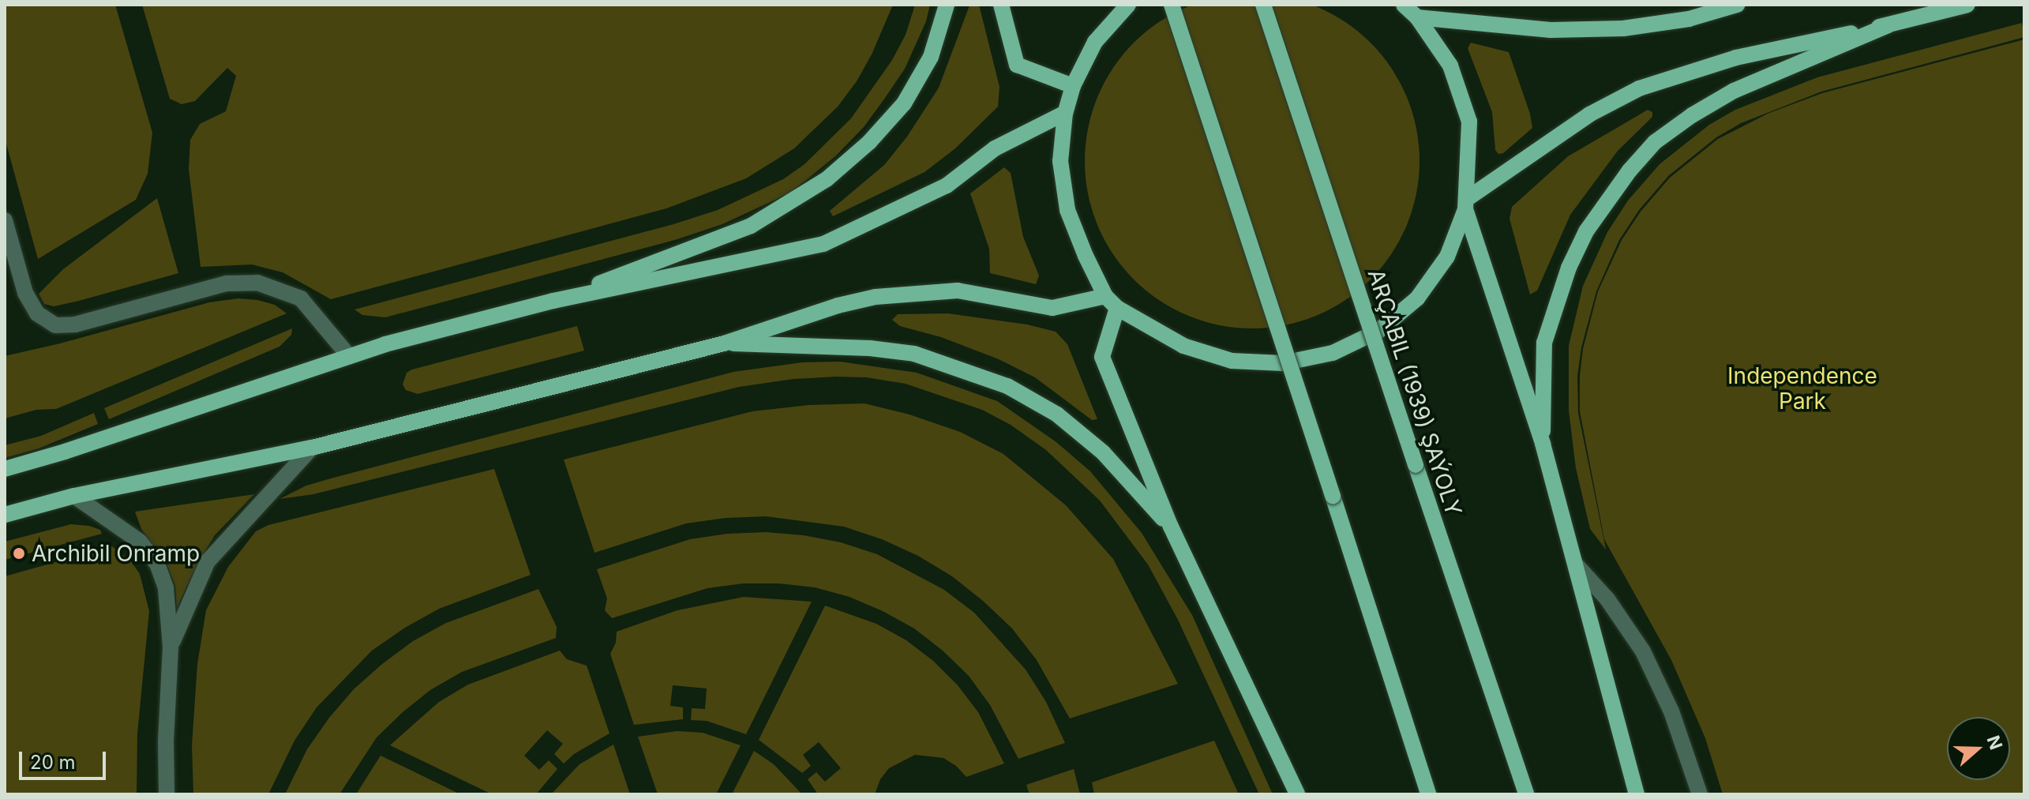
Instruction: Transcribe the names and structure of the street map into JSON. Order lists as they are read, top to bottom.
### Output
{
  "streets": {
    "main road": ["ARÇABIL (1939) ŞAÝOLY"]
  },
  "parks": ["Independence Park"],
  "places": ["Archibil Onramp"],
  "scale_bar": "20 m",
  "north": "right"
}
